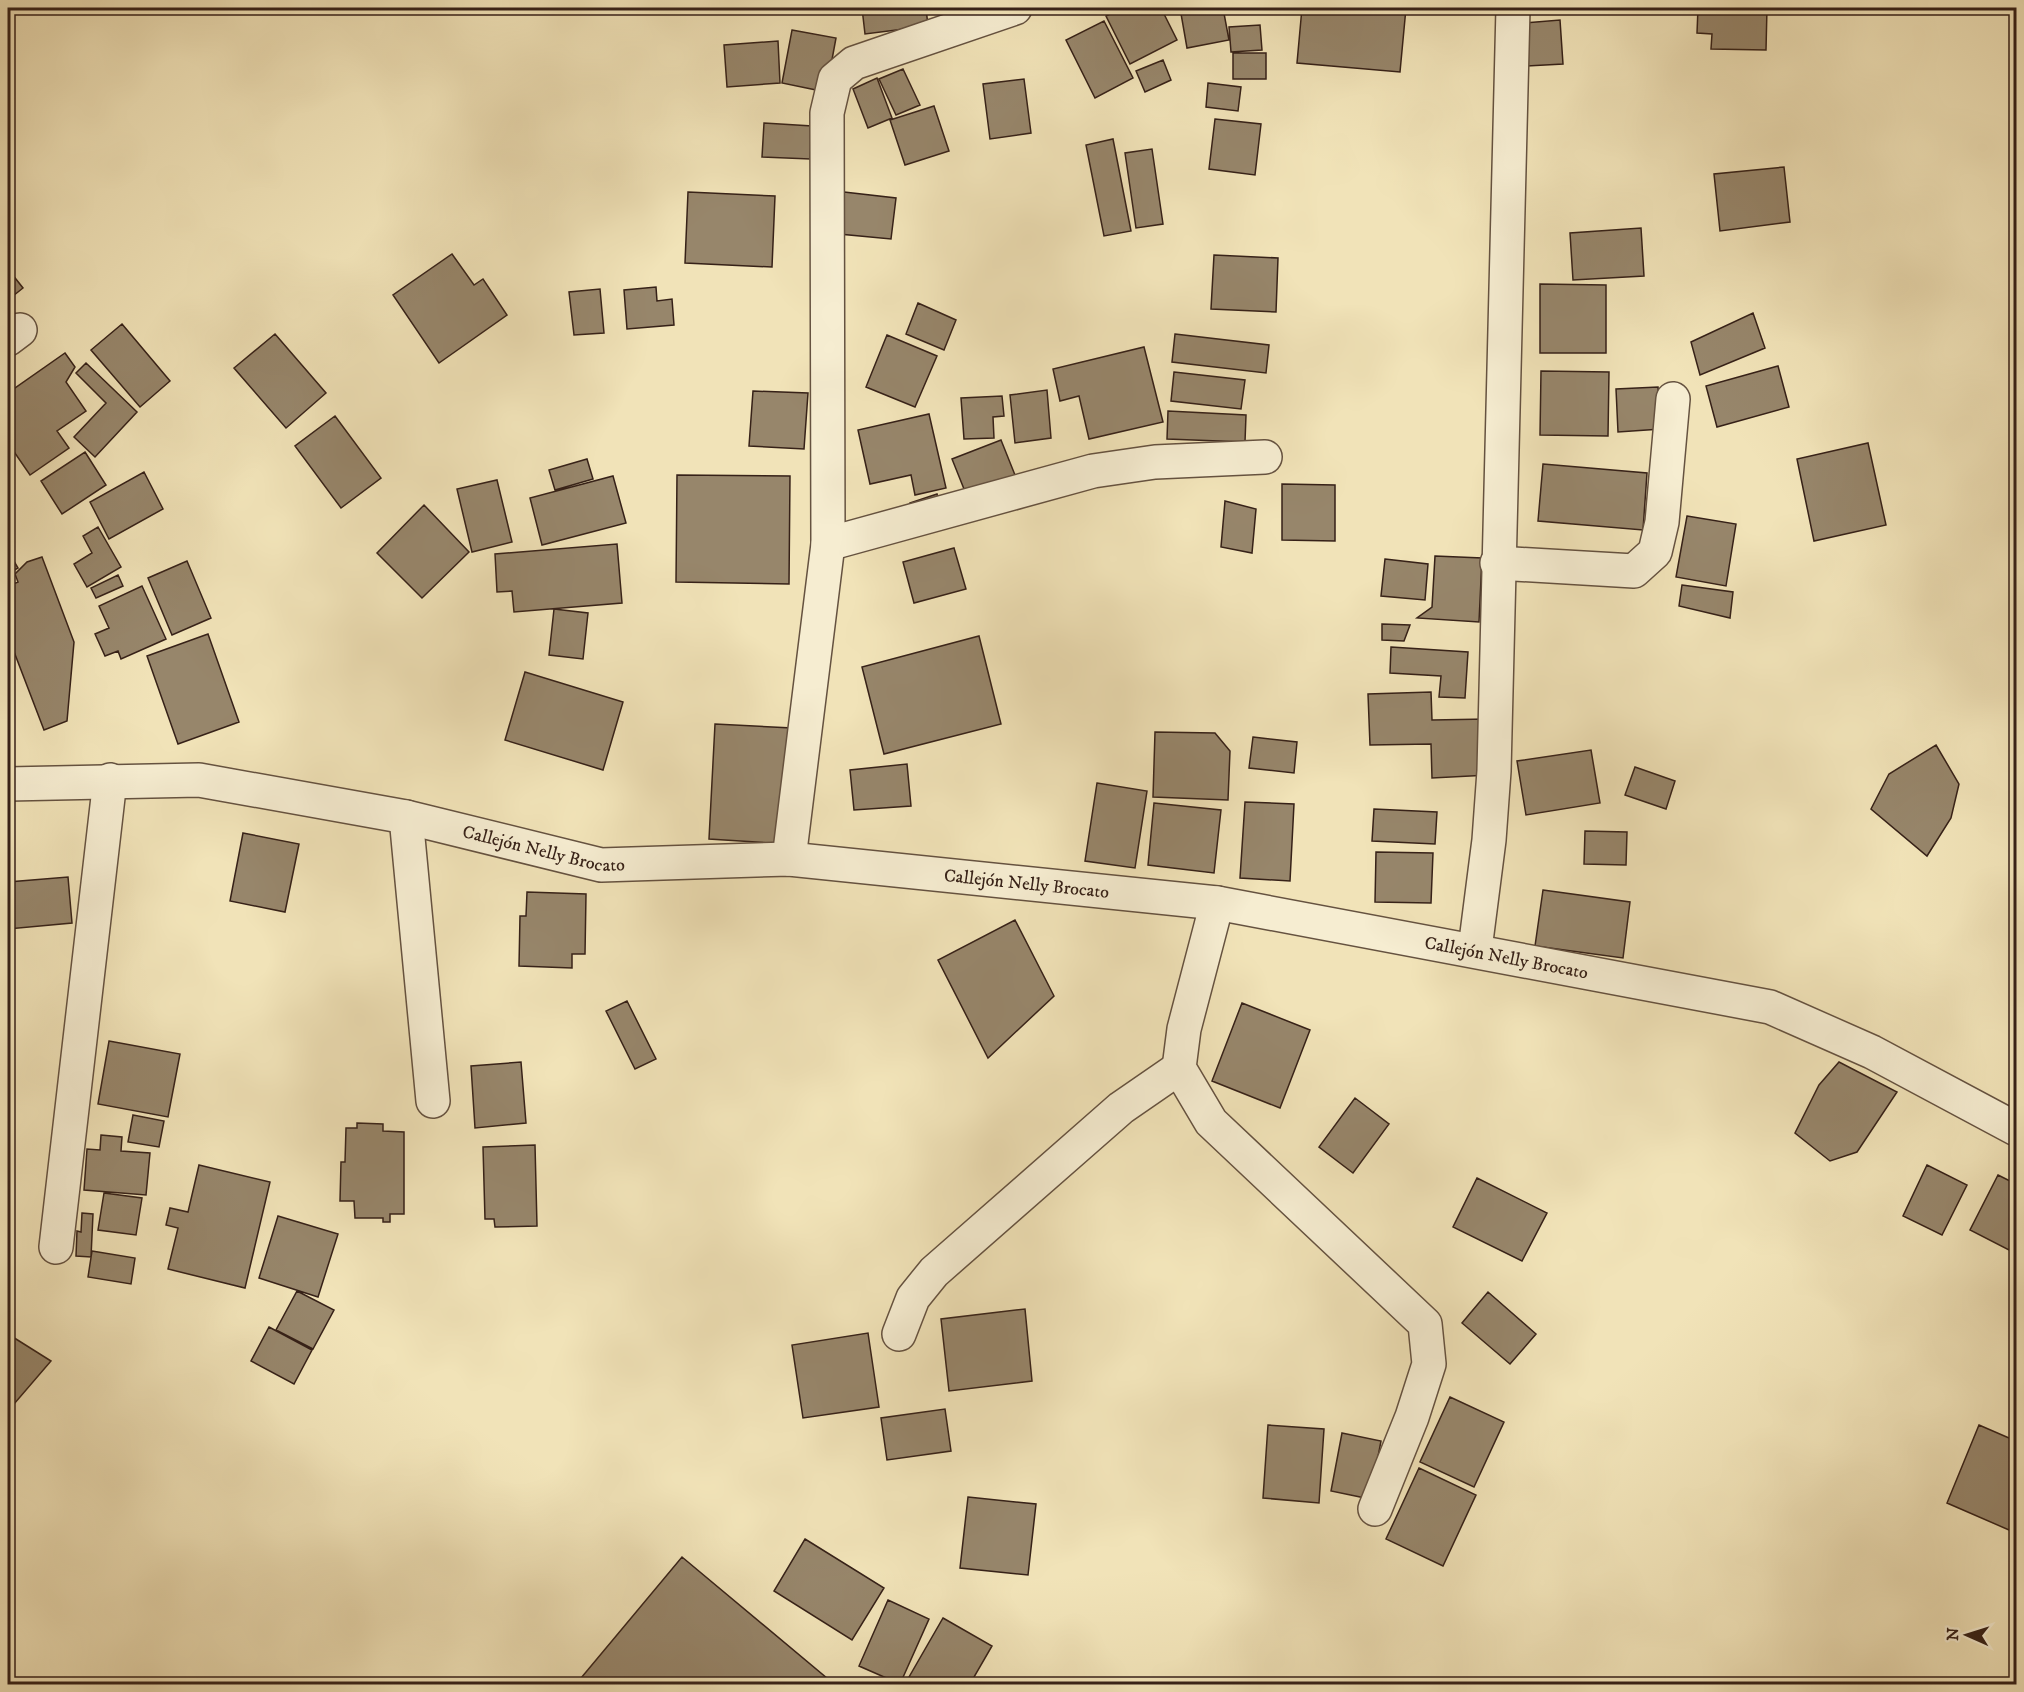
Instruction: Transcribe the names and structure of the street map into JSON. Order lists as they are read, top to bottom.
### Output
{
  "streets": {
    "street": ["Callejón Nelly Brocato"]
  },
  "north": "left"
}
